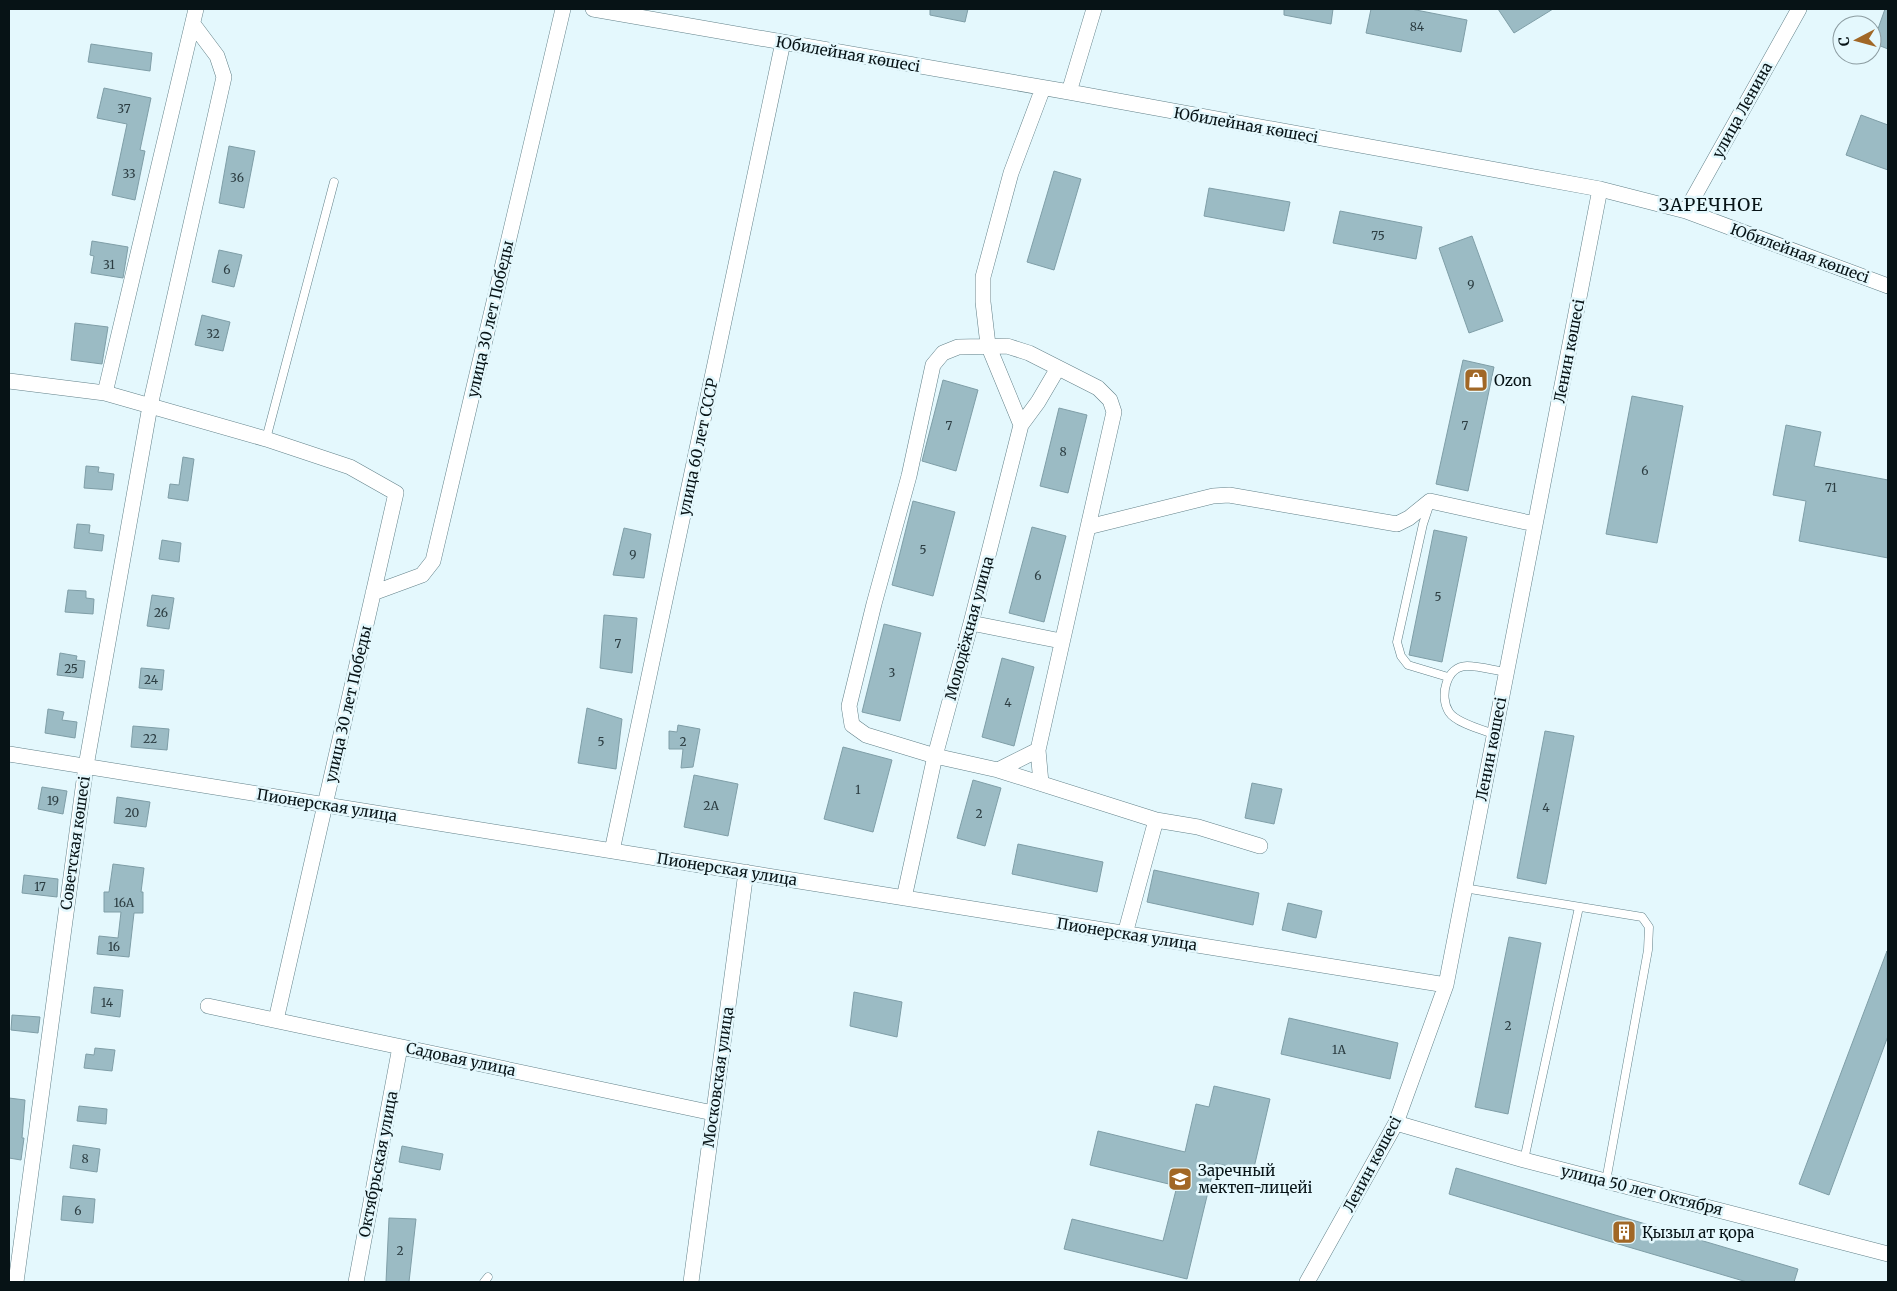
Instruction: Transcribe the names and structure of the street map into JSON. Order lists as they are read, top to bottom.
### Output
{
  "streets": {
    "street": [
      "Юбилейная көшесі",
      "улица Ленина",
      "улица 30 лет Победы",
      "Ленин көшесі",
      "улица 60 лет СССР",
      "Молодёжная улица",
      "Пионерская улица",
      "Советская көшесі",
      "Садовая улица",
      "Московская улица",
      "Октябрьская улица",
      "улица 50 лет Октября"
    ]
  },
  "crossings": [
    ["Юбилейная көшесі", "улица Ленина"],
    ["Юбилейная көшесі", "Ленин көшесі"],
    ["Юбилейная көшесі", "улица 60 лет СССР"],
    ["улица 30 лет Победы", "Пионерская улица"],
    ["улица 30 лет Победы", "Садовая улица"],
    ["Ленин көшесі", "Пионерская улица"],
    ["Ленин көшесі", "улица 50 лет Октября"],
    ["улица 60 лет СССР", "Пионерская улица"],
    ["Молодёжная улица", "Пионерская улица"],
    ["Пионерская улица", "Советская көшесі"],
    ["Пионерская улица", "Московская улица"],
    ["Садовая улица", "Московская улица"],
    ["Садовая улица", "Октябрьская улица"]
  ],
  "districts": ["ЗАРЕЧНОЕ"],
  "places": {
    "shop": ["Ozon"],
    "school or university": ["Заречный мектеп-лицейі"],
    "building": ["Қызыл ат қора"]
  },
  "house_numbers": [
    "84",
    "37",
    "33",
    "36",
    "75",
    "31",
    "6",
    "9",
    "32",
    "7",
    "7",
    "8",
    "6",
    "71",
    "5",
    "9",
    "6",
    "5",
    "26",
    "7",
    "25",
    "3",
    "24",
    "4",
    "22",
    "5",
    "2",
    "1",
    "19",
    "2А",
    "4",
    "20",
    "2",
    "17",
    "16А",
    "16",
    "14",
    "2",
    "1А",
    "8",
    "6",
    "2"
  ],
  "north": "left"
}
